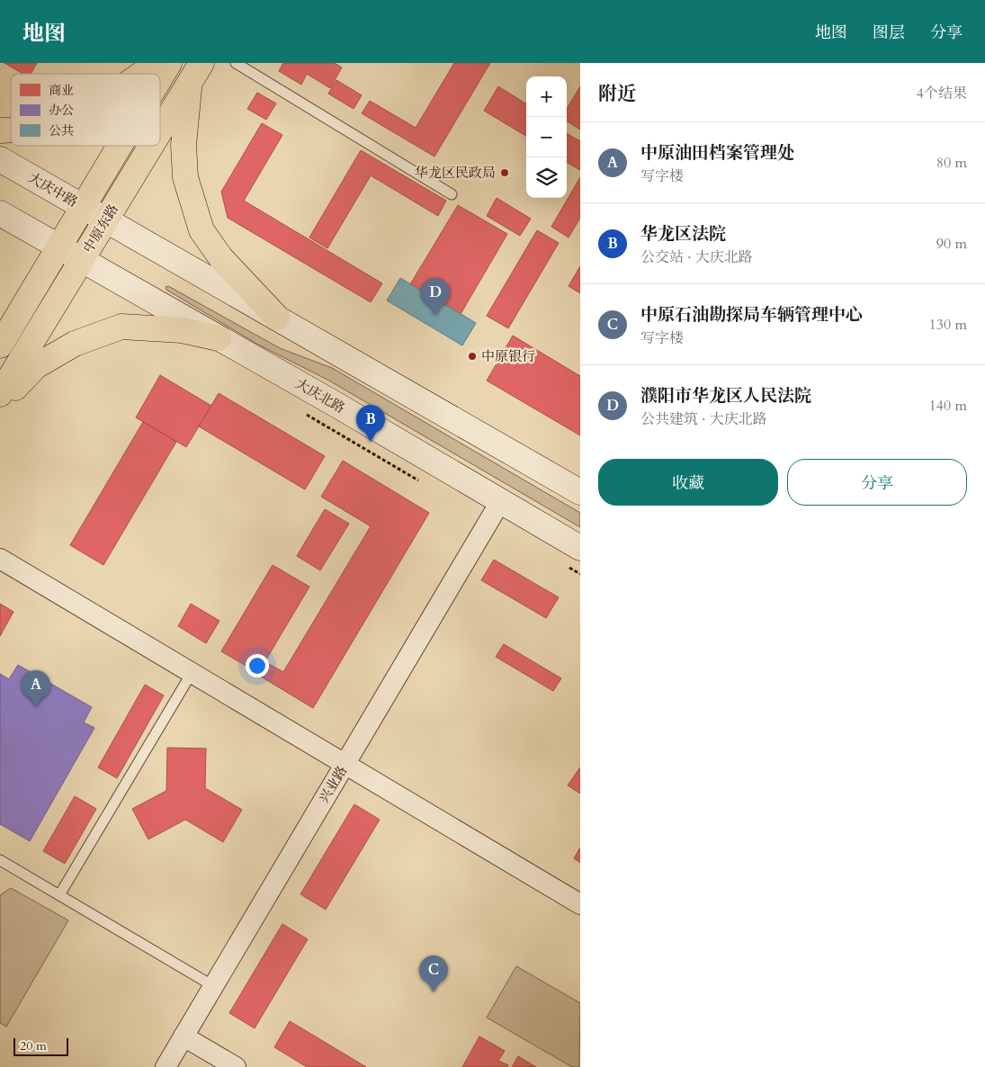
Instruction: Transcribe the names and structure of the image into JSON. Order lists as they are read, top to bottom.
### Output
{
  "streets": {
    "main road": ["大庆中路", "中原东路", "大庆北路"],
    "street": ["兴业路"]
  },
  "crossings": [
    ["大庆中路", "中原东路"],
    ["中原东路", "大庆北路"],
    ["大庆北路", "兴业路"]
  ],
  "places": ["华龙区民政局", "中原银行"],
  "legend": ["商业", "办公", "公共"],
  "scale_bar": "20 m",
  "page": {
    "header": "地图",
    "nav": ["地图", "图层", "分享"],
    "heading": ["附近", "4个结果"],
    "map_buttons": ["+", "−"],
    "list": [
      {
        "mark": "A",
        "name": "中原油田档案管理处",
        "note": "写字楼",
        "value": "80 m"
      },
      {
        "mark": "B",
        "name": "华龙区法院",
        "note": "公交站 · 大庆北路",
        "value": "90 m"
      },
      {
        "mark": "C",
        "name": "中原石油勘探局车辆管理中心",
        "note": "写字楼",
        "value": "130 m"
      },
      {
        "mark": "D",
        "name": "濮阳市华龙区人民法院",
        "note": "公共建筑 · 大庆北路",
        "value": "140 m"
      }
    ],
    "pins": [
      "D",
      "B",
      "A",
      "C"
    ],
    "buttons": ["收藏", "分享"],
    "scale": "20 m"
  }
}
